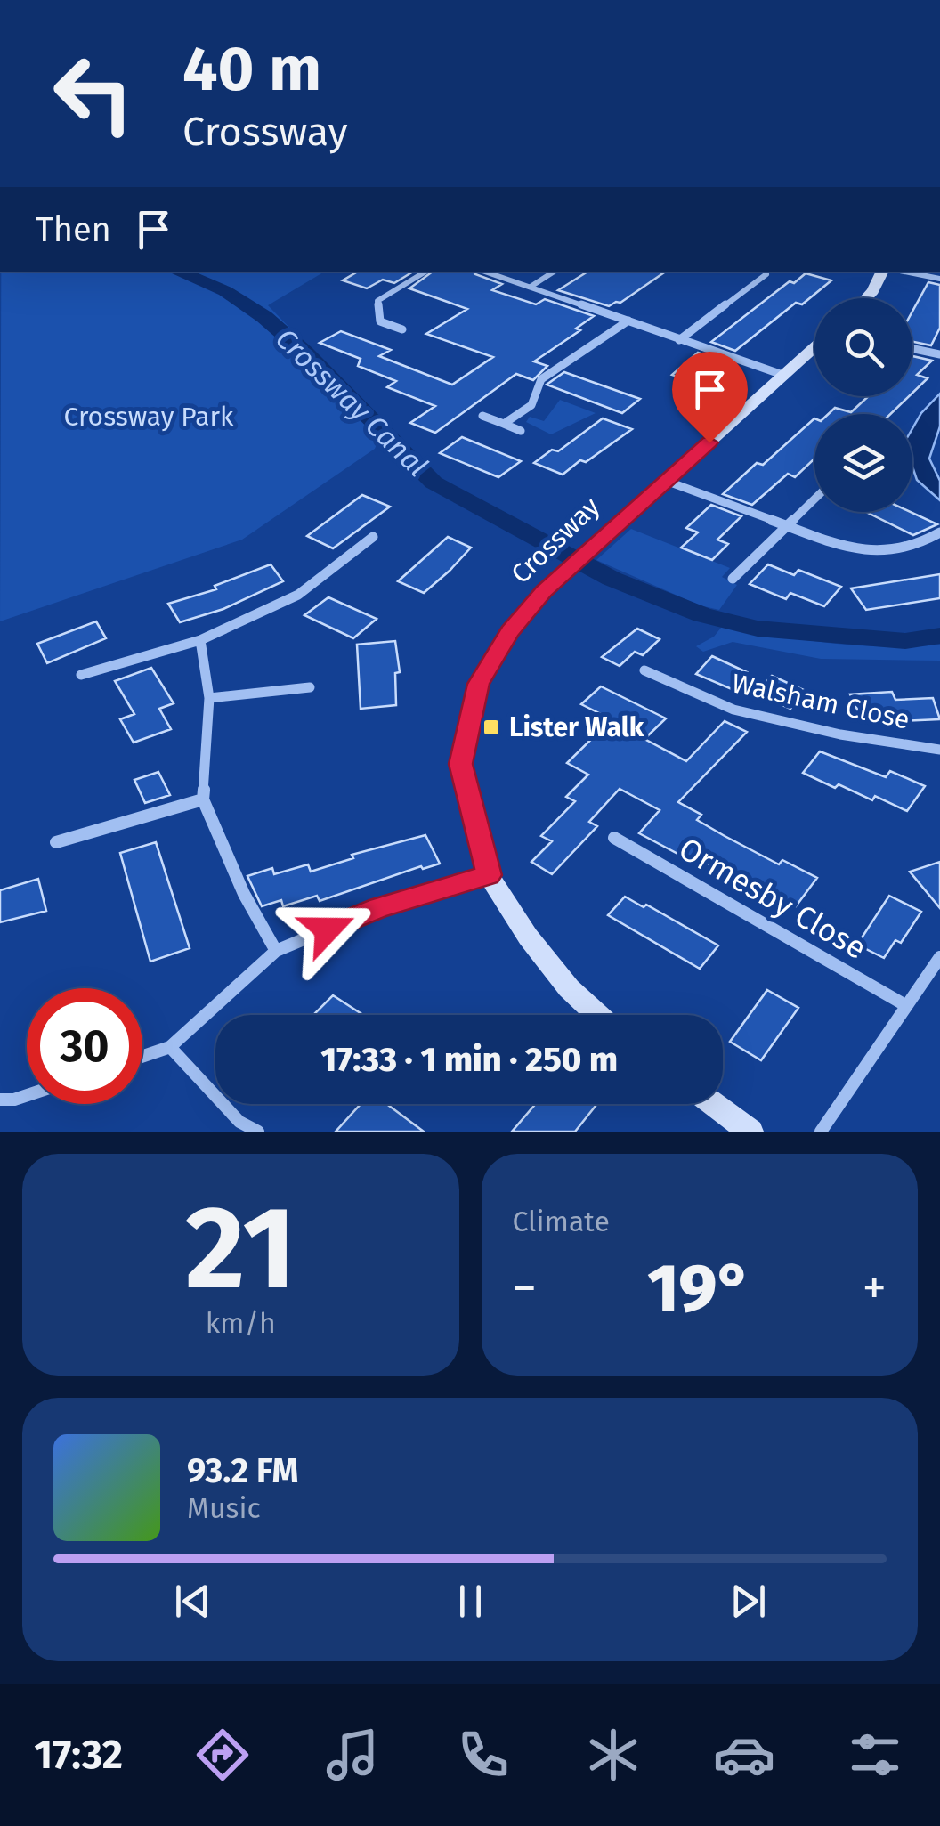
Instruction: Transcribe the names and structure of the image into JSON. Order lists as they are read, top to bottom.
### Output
{
  "streets": {
    "street": ["Crossway", "Walsham Close", "Ormesby Close"]
  },
  "water": ["Crossway Canal"],
  "parks": ["Crossway Park"],
  "places": {
    "transit": ["Lister Walk"]
  },
  "page": {
    "turn": ["40 m", "Crossway"],
    "then": "Then",
    "limit": "30",
    "trip": "17:33 · 1 min · 250 m",
    "tile": [
      ["21", "km/h"],
      "Climate"
    ],
    "heat": ["−", "19°", "+"],
    "song": ["93.2 FM", "Music"],
    "tabs": "17:32"
  }
}
